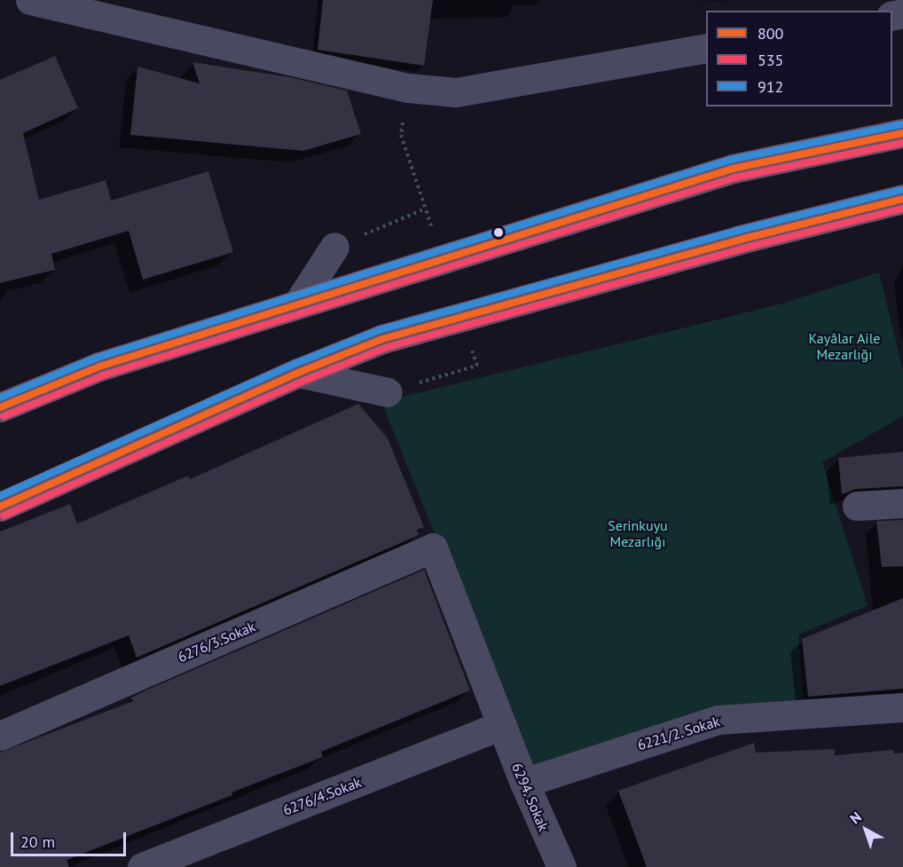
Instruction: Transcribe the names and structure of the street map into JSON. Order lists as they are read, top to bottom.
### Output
{
  "streets": {
    "street": [
      "6276/3.Sokak",
      "6221/2. Sokak",
      "6276/4.Sokak",
      "6294. Sokak"
    ]
  },
  "crossings": [
    ["6276/3.Sokak", "6294. Sokak"],
    ["6221/2. Sokak", "6294. Sokak"],
    ["6276/4.Sokak", "6294. Sokak"]
  ],
  "parks": ["Kayâlar Aile Mezarlığı", "Serinkuyu Mezarlığı"],
  "lines": ["transit line 912", "transit line 800", "transit line 535"],
  "legend": ["800", "535", "912"],
  "scale_bar": "20 m",
  "north": "top left"
}
